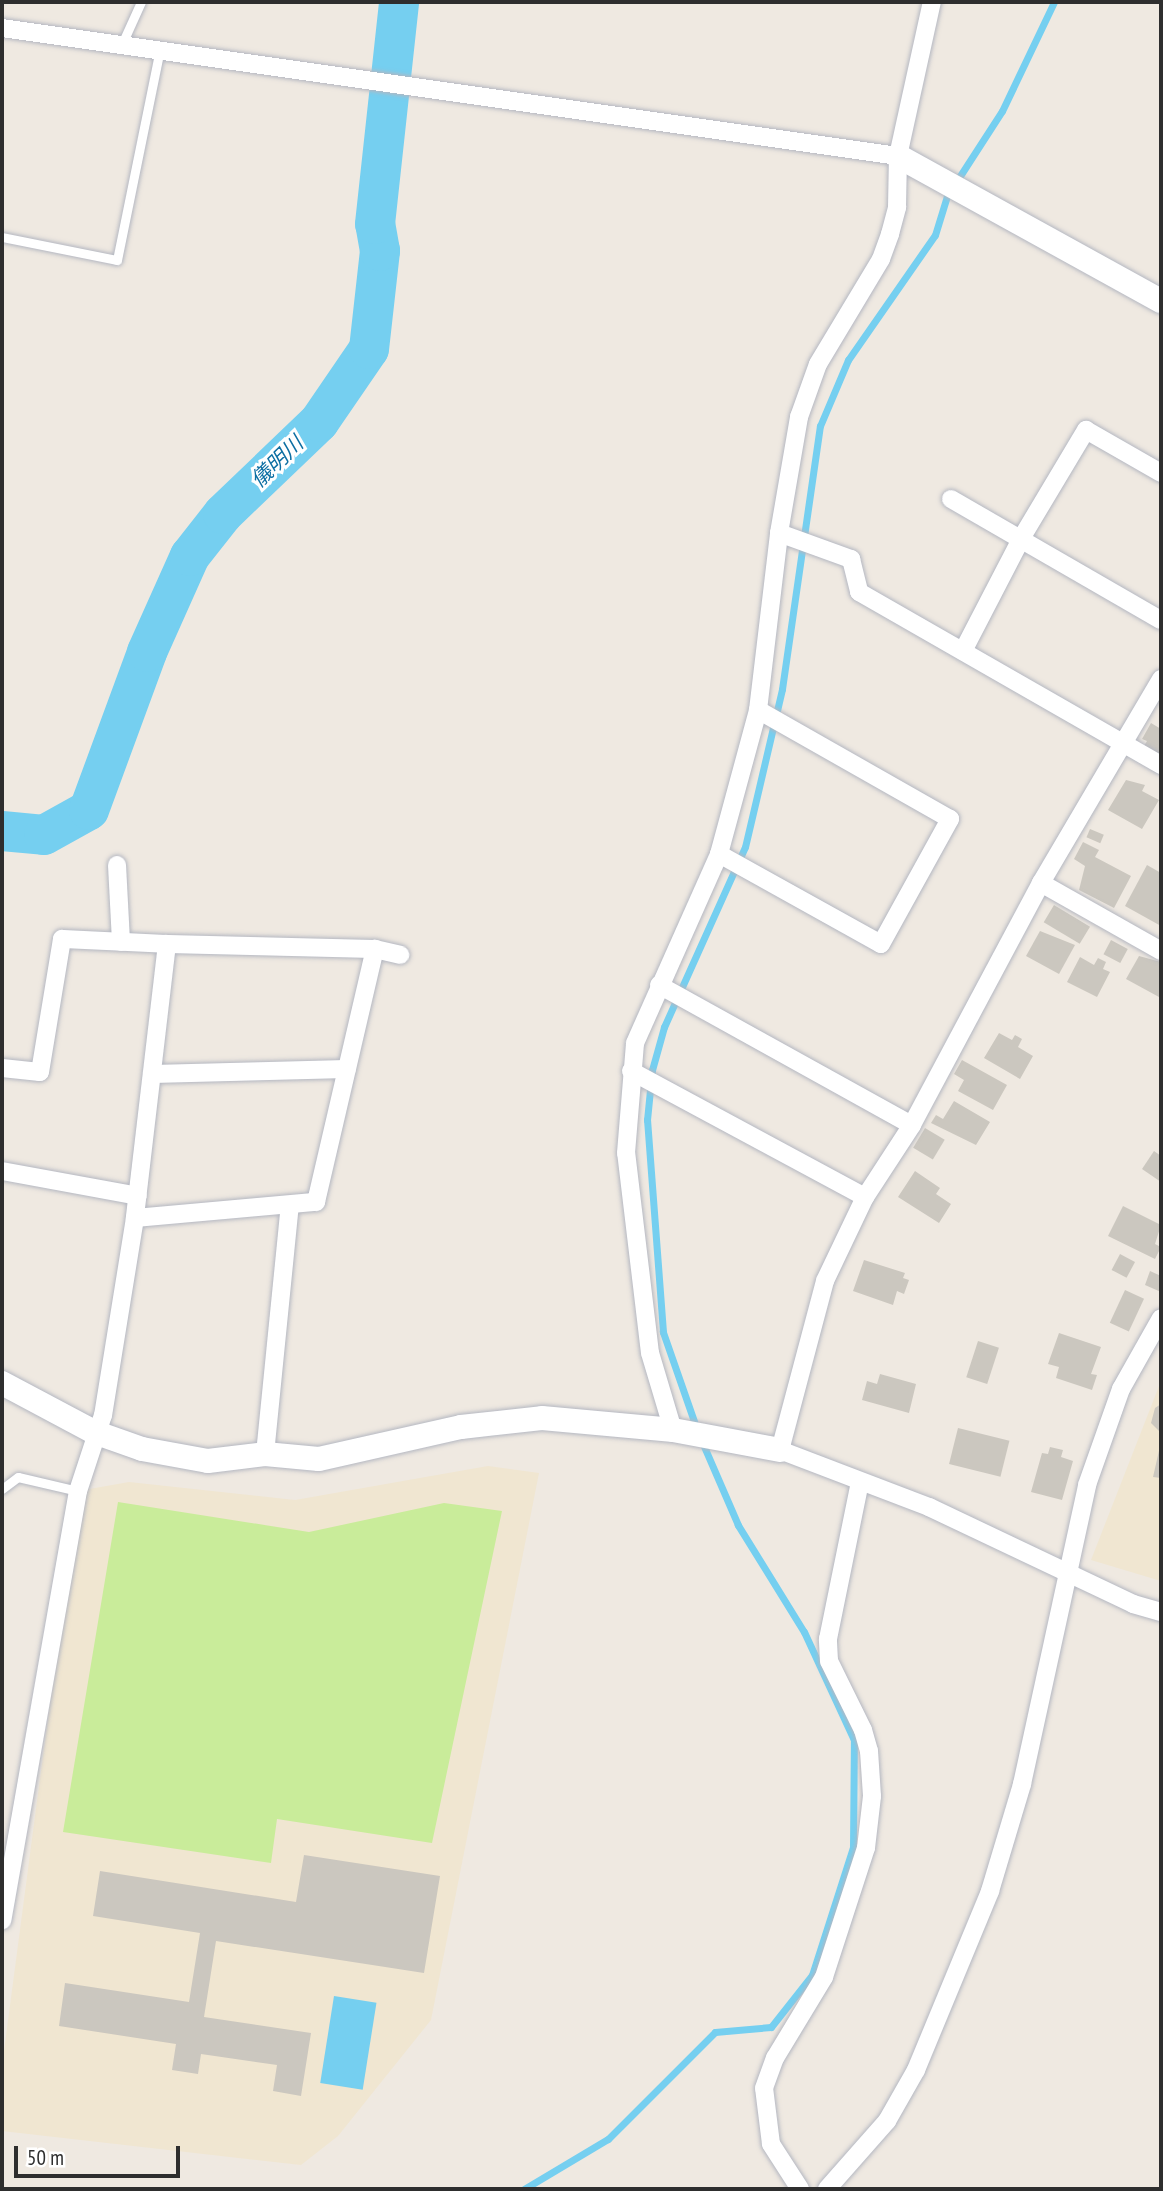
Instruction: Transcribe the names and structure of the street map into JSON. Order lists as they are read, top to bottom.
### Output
{
  "water": ["儀明川"],
  "scale_bar": "50 m"
}
